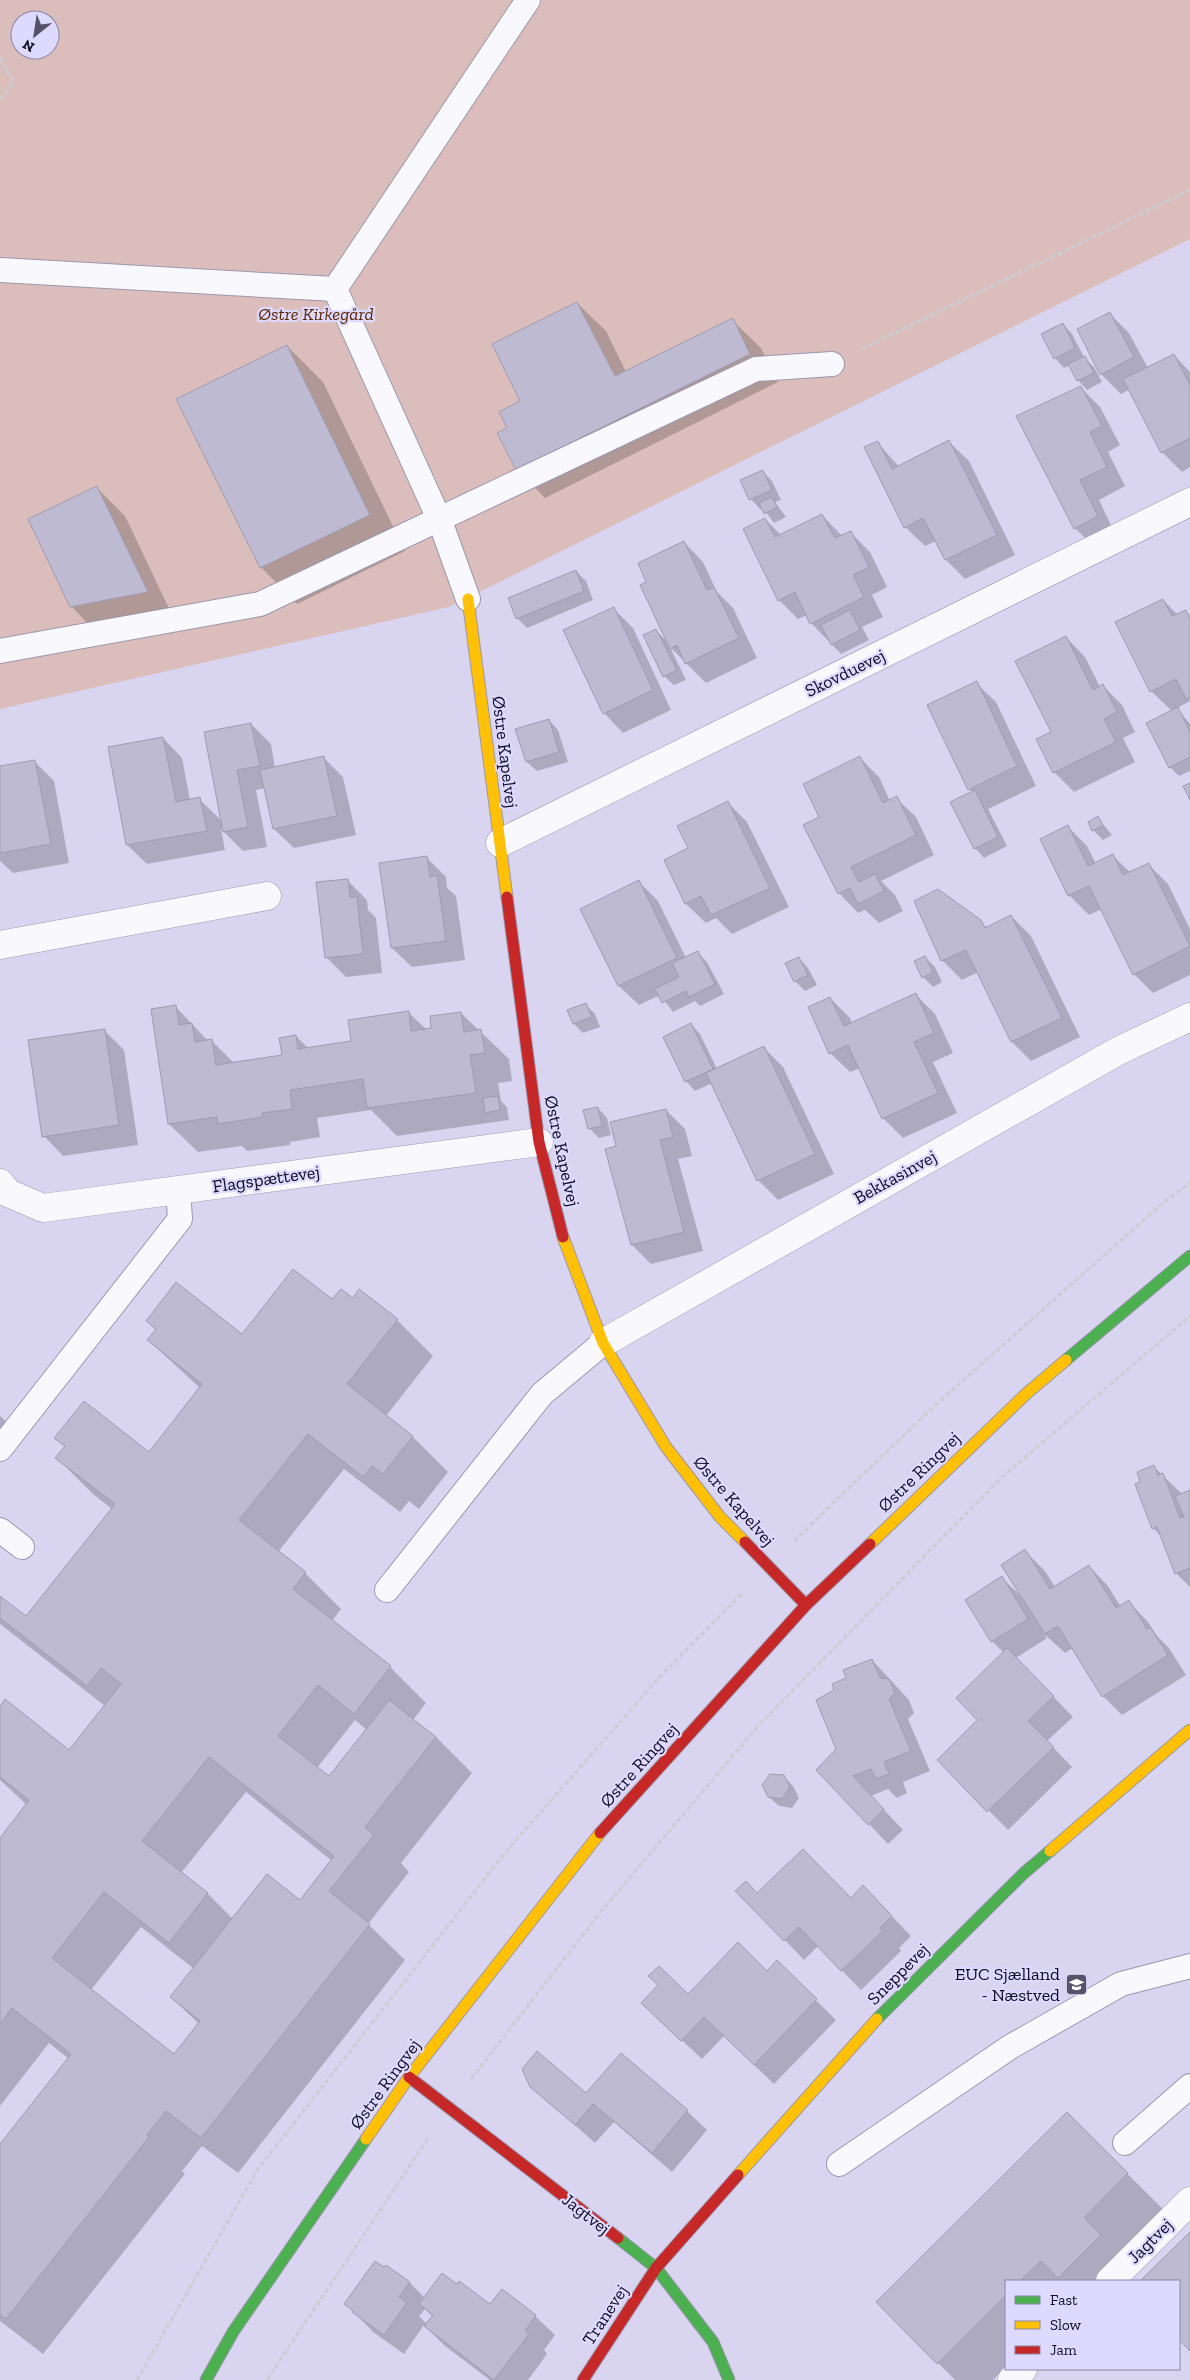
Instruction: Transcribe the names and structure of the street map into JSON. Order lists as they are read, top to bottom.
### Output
{
  "streets": {
    "street": [
      "Skovduevej",
      "Østre Kapelvej",
      "Bekkasinvej",
      "Flagspættevej",
      "Østre Ringvej",
      "Sneppevej",
      "Jagtvej",
      "Tranevej"
    ]
  },
  "crossings": [
    ["Skovduevej", "Østre Kapelvej"],
    ["Østre Kapelvej", "Bekkasinvej"],
    ["Østre Kapelvej", "Flagspættevej"],
    ["Østre Kapelvej", "Østre Ringvej"],
    ["Østre Ringvej", "Jagtvej"],
    ["Sneppevej", "Jagtvej"],
    ["Sneppevej", "Tranevej"],
    ["Jagtvej", "Tranevej"]
  ],
  "parks": ["Østre Kirkegård"],
  "places": {
    "school or university": ["EUC Sjælland - Næstved"]
  },
  "legend": ["Fast", "Slow", "Jam"],
  "north": "bottom left"
}
